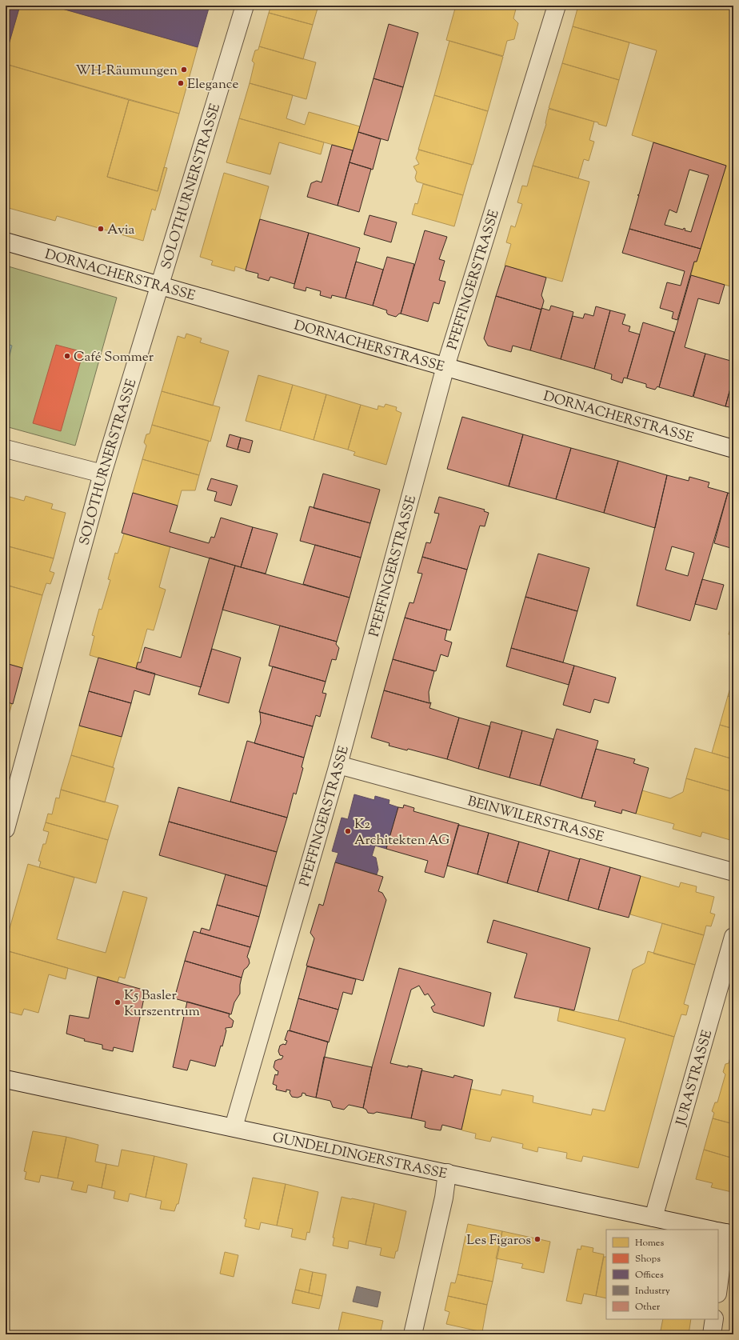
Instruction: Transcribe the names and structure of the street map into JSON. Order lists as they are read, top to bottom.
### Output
{
  "streets": {
    "street": [
      "SOLOTHURNERSTRASSE",
      "DORNACHERSTRASSE",
      "PFEFFINGERSTRASSE",
      "BEINWILERSTRASSE",
      "JURASTRASSE",
      "GUNDELDINGERSTRASSE"
    ]
  },
  "crossings": [
    ["SOLOTHURNERSTRASSE", "DORNACHERSTRASSE"],
    ["DORNACHERSTRASSE", "PFEFFINGERSTRASSE"],
    ["PFEFFINGERSTRASSE", "BEINWILERSTRASSE"],
    ["PFEFFINGERSTRASSE", "GUNDELDINGERSTRASSE"],
    ["JURASTRASSE", "GUNDELDINGERSTRASSE"]
  ],
  "places": [
    "WH-Räumungen",
    "Elegance",
    "Avia",
    "Café Sommer",
    "K2 Architekten AG",
    "K5 Basler Kurszentrum",
    "Les Figaros"
  ],
  "legend": [
    "Homes",
    "Shops",
    "Offices",
    "Industry",
    "Other"
  ]
}
